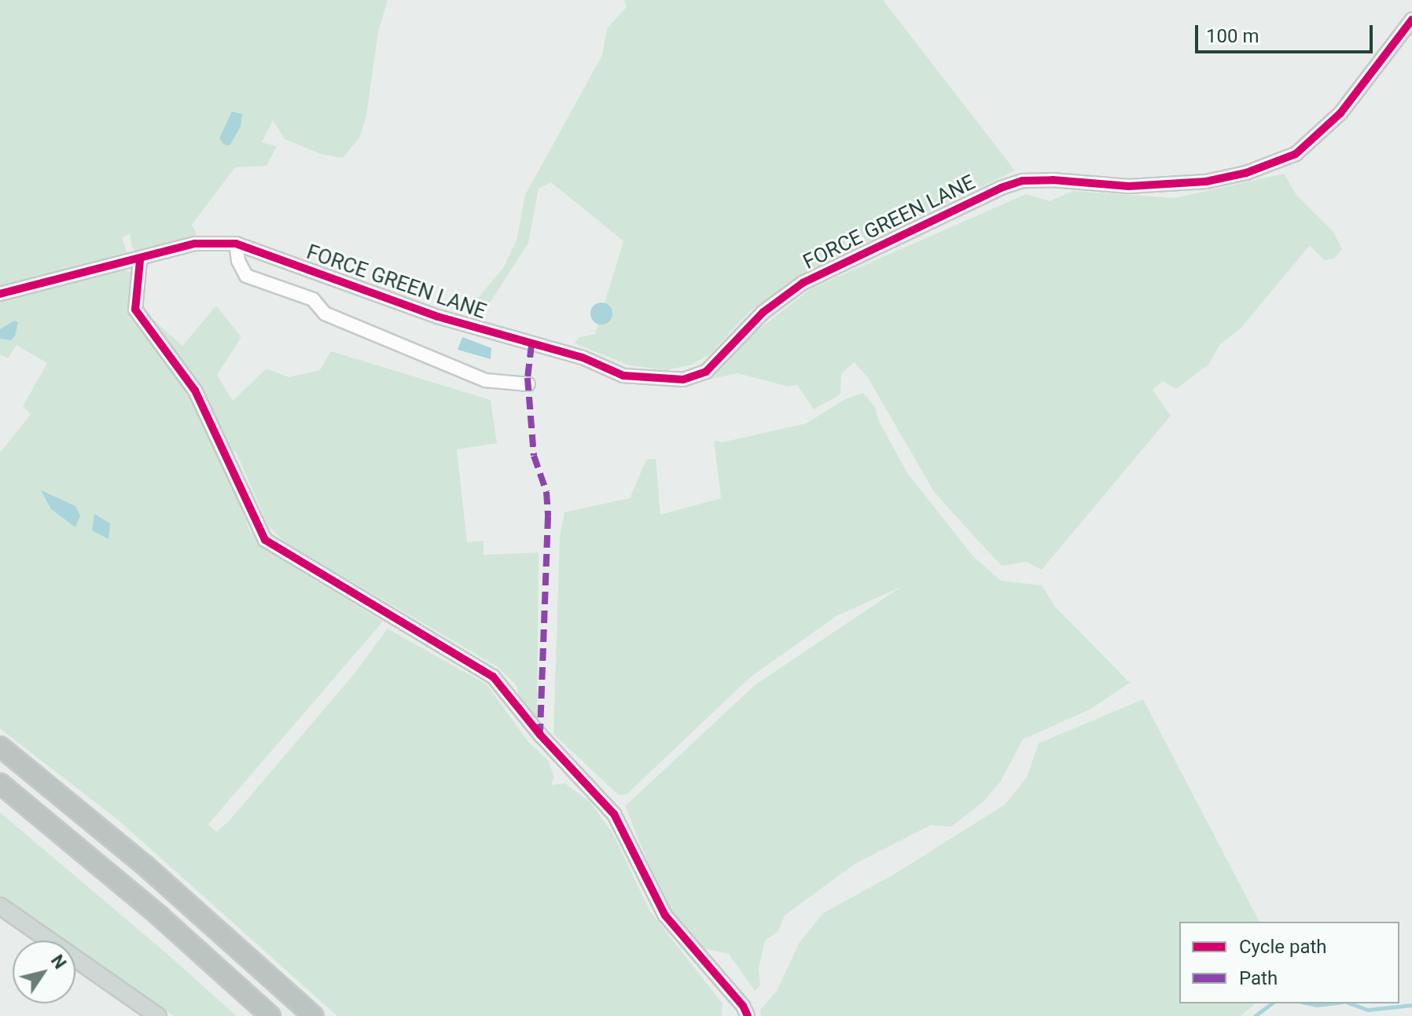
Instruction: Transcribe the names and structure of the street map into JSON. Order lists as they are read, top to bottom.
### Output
{
  "streets": {
    "street": ["FORCE GREEN LANE"]
  },
  "legend": ["Cycle path", "Path"],
  "scale_bar": "100 m",
  "north": "top right"
}
